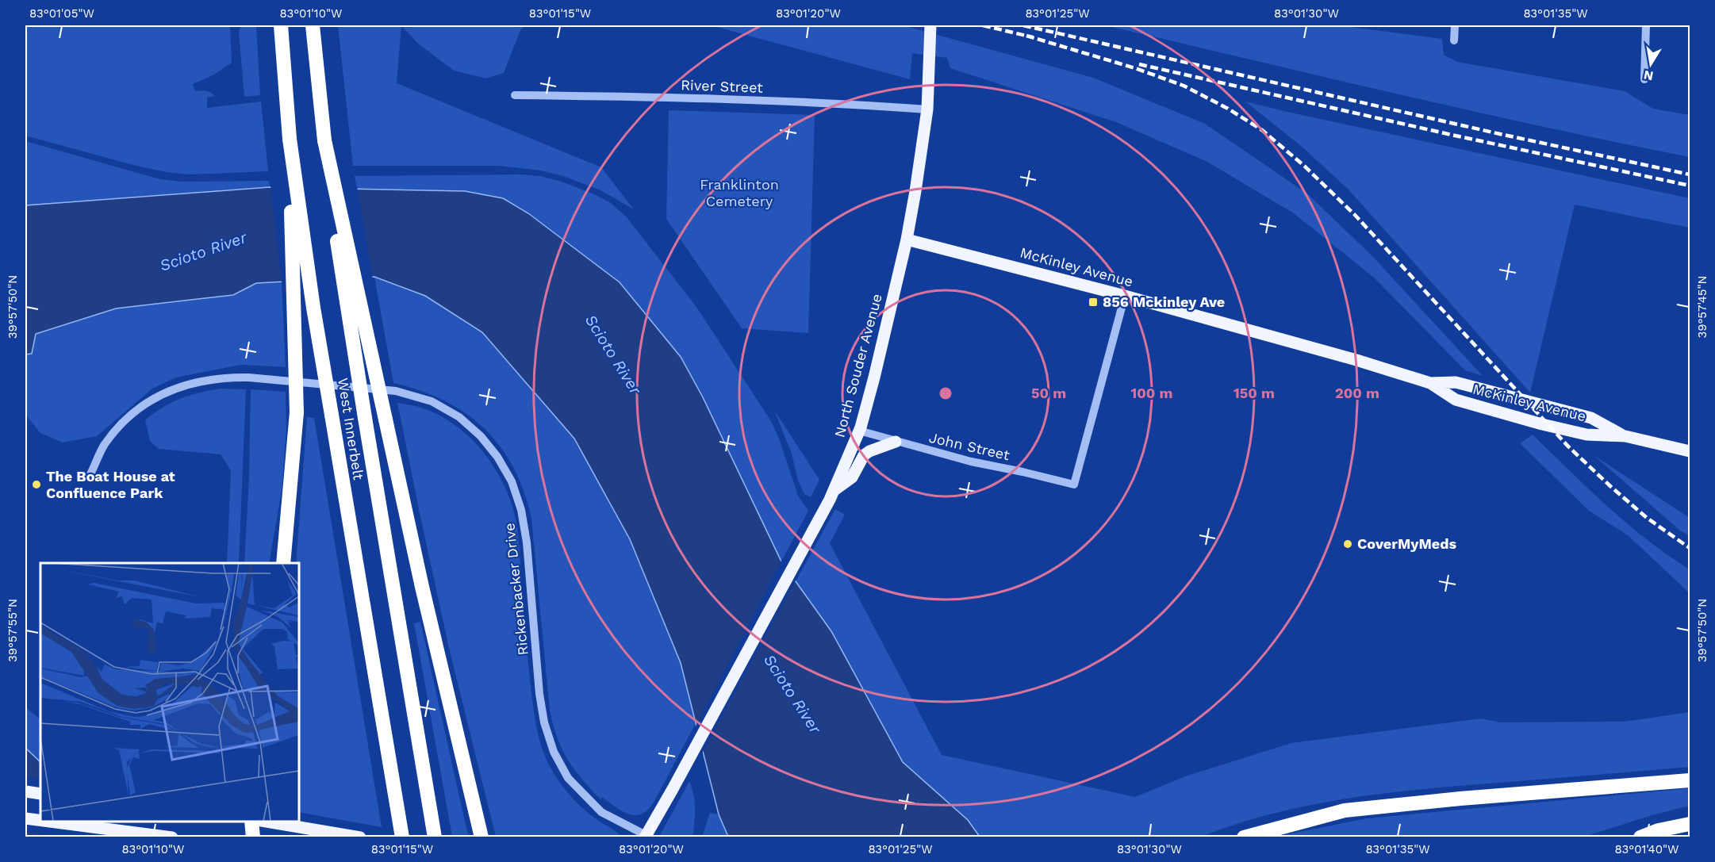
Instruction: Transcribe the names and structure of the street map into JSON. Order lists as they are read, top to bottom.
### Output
{
  "streets": {
    "highway": ["West Innerbelt"],
    "main road": ["McKinley Avenue", "North Souder Avenue"],
    "street": ["River Street", "John Street", "Rickenbacker Drive"]
  },
  "crossings": [
    ["River Street", "North Souder Avenue"],
    ["McKinley Avenue", "North Souder Avenue"],
    ["McKinley Avenue", "John Street"],
    ["North Souder Avenue", "John Street"],
    ["North Souder Avenue", "Rickenbacker Drive"]
  ],
  "water": ["Scioto River"],
  "parks": ["Franklinton Cemetery"],
  "places": {
    "transit": ["856 Mckinley Ave"],
    "other": ["The Boat House at Confluence Park", "CoverMyMeds"]
  },
  "north": "bottom",
  "coordinates": [
    "83°01'05\"W",
    "83°01'10\"W",
    "83°01'15\"W",
    "83°01'20\"W",
    "83°01'25\"W",
    "83°01'30\"W",
    "83°01'35\"W",
    "39°57'45\"N",
    "39°57'50\"N",
    "39°57'55\"N",
    "83°01'40\"W"
  ],
  "rings": [
    "50 m",
    "100 m",
    "150 m",
    "200 m"
  ]
}
